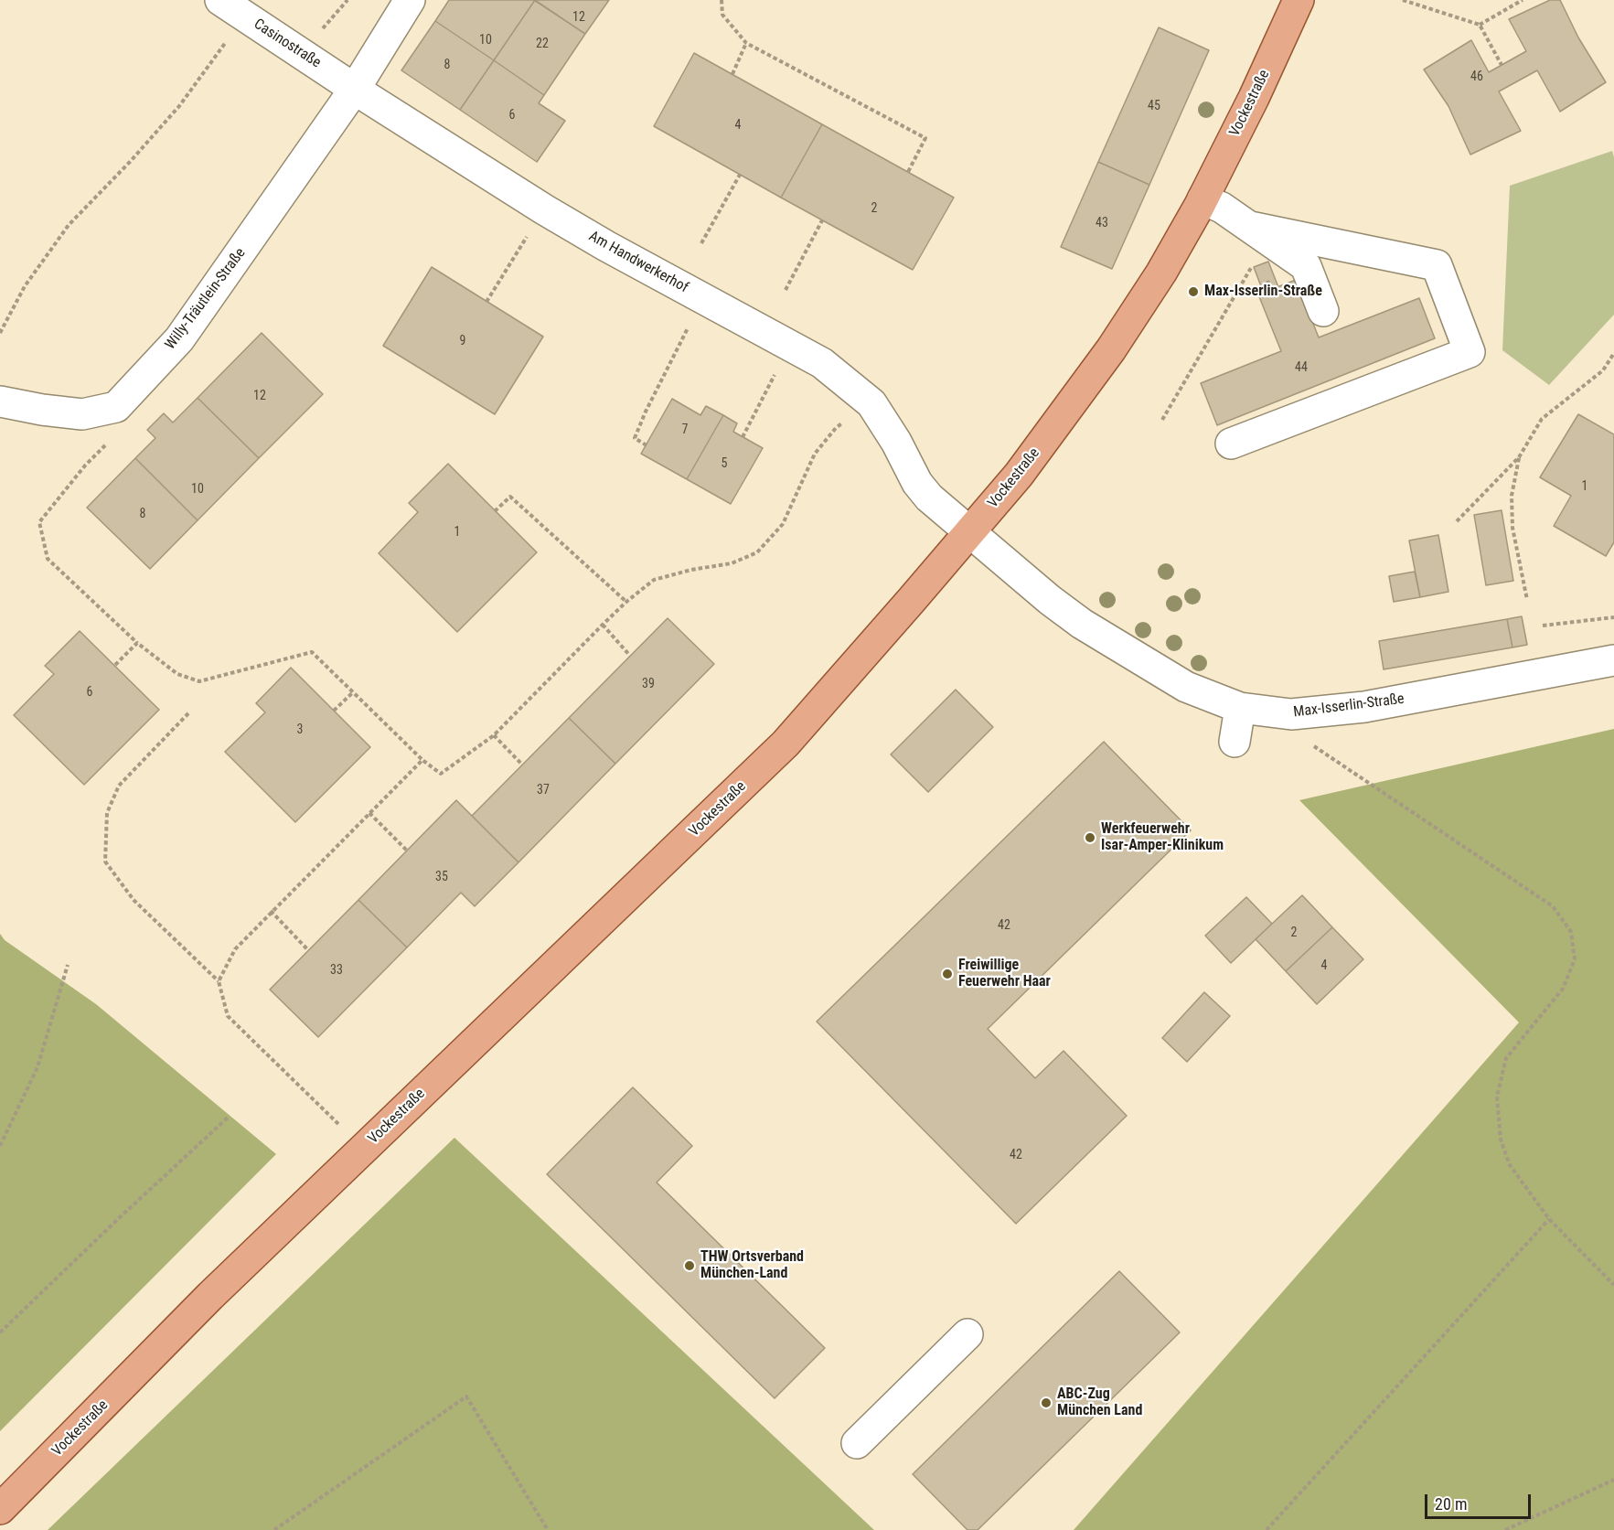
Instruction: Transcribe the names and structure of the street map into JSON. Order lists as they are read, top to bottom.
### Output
{
  "streets": {
    "main road": ["Vockestraße"],
    "street": [
      "Casinostraße",
      "Am Handwerkerhof",
      "Willy-Träutlein-Straße",
      "Max-Isserlin-Straße"
    ]
  },
  "crossings": [
    ["Casinostraße", "Am Handwerkerhof"],
    ["Casinostraße", "Willy-Träutlein-Straße"],
    ["Vockestraße", "Am Handwerkerhof"],
    ["Vockestraße", "Max-Isserlin-Straße"],
    ["Am Handwerkerhof", "Willy-Träutlein-Straße"],
    ["Am Handwerkerhof", "Max-Isserlin-Straße"]
  ],
  "places": [
    "Max-Isserlin-Straße",
    "Werkfeuerwehr Isar-Amper-Klinikum",
    "Freiwillige Feuerwehr Haar",
    "THW Ortsverband München-Land",
    "ABC-Zug München Land"
  ],
  "house_numbers": [
    "12",
    "10",
    "22",
    "8",
    "46",
    "45",
    "6",
    "4",
    "2",
    "43",
    "9",
    "44",
    "12",
    "7",
    "5",
    "1",
    "10",
    "8",
    "1",
    "39",
    "6",
    "3",
    "37",
    "35",
    "42",
    "2",
    "4",
    "33",
    "42"
  ],
  "scale_bar": "20 m"
}
